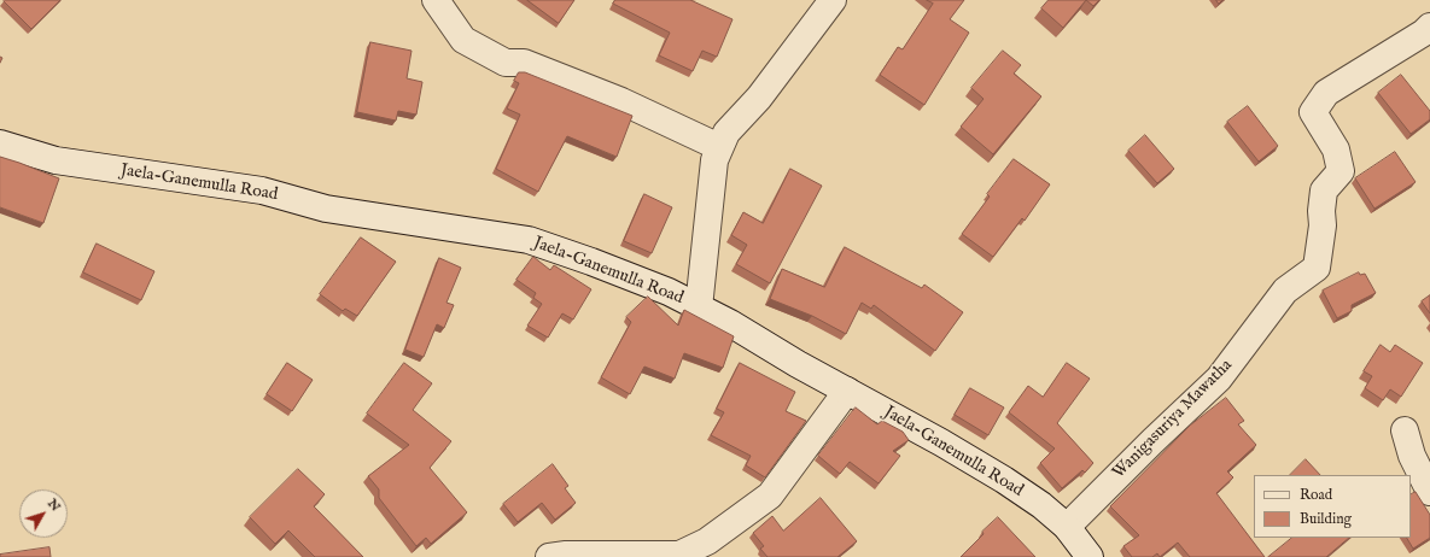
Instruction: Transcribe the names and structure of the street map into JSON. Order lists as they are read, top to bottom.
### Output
{
  "streets": {
    "street": ["Jaela-Ganemulla Road", "Wanigasuriya Mawatha"]
  },
  "crossings": [
    ["Jaela-Ganemulla Road", "Wanigasuriya Mawatha"]
  ],
  "legend": ["Road", "Building"],
  "north": "top right"
}
